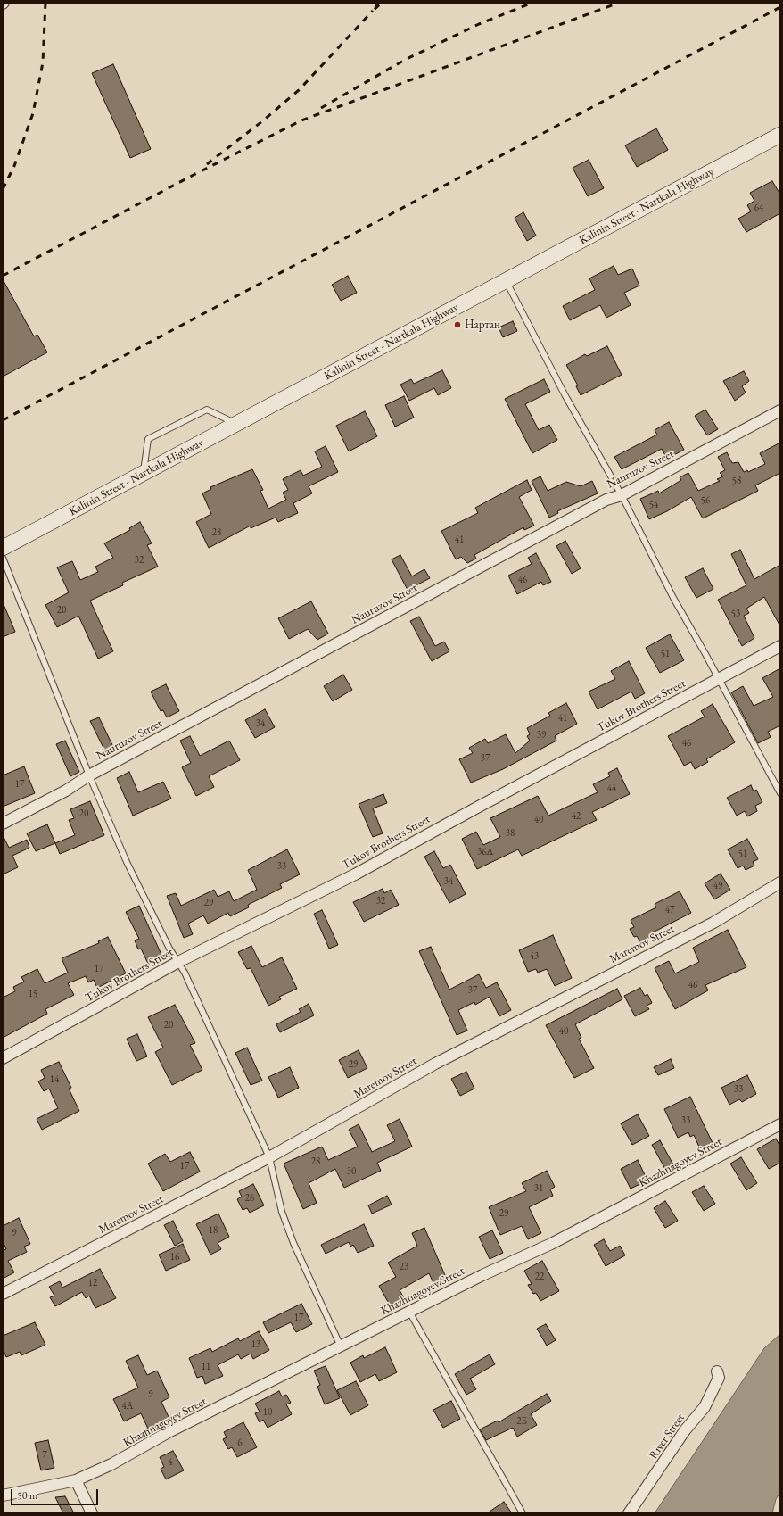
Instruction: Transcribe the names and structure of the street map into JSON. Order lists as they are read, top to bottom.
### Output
{
  "streets": {
    "main road": ["Kalinin Street - Nartkala Highway"],
    "street": [
      "Nauruzov Street",
      "Tukov Brothers Street",
      "Maremov Street",
      "Khazhnagoyev Street",
      "River Street"
    ]
  },
  "places": ["Нартан"],
  "house_numbers": [
    "64",
    "58",
    "56",
    "54",
    "28",
    "41",
    "32",
    "46",
    "20",
    "53",
    "51",
    "41",
    "34",
    "39",
    "46",
    "37",
    "17",
    "44",
    "20",
    "42",
    "40",
    "38",
    "36А",
    "51",
    "33",
    "34",
    "49",
    "32",
    "29",
    "47",
    "43",
    "17",
    "46",
    "37",
    "15",
    "20",
    "40",
    "29",
    "14",
    "33",
    "33",
    "28",
    "17",
    "30",
    "31",
    "26",
    "29",
    "18",
    "9",
    "16",
    "23",
    "22",
    "12",
    "17",
    "13",
    "11",
    "9",
    "4А",
    "10",
    "2Б",
    "6",
    "7",
    "4"
  ],
  "scale_bar": "50 m"
}
